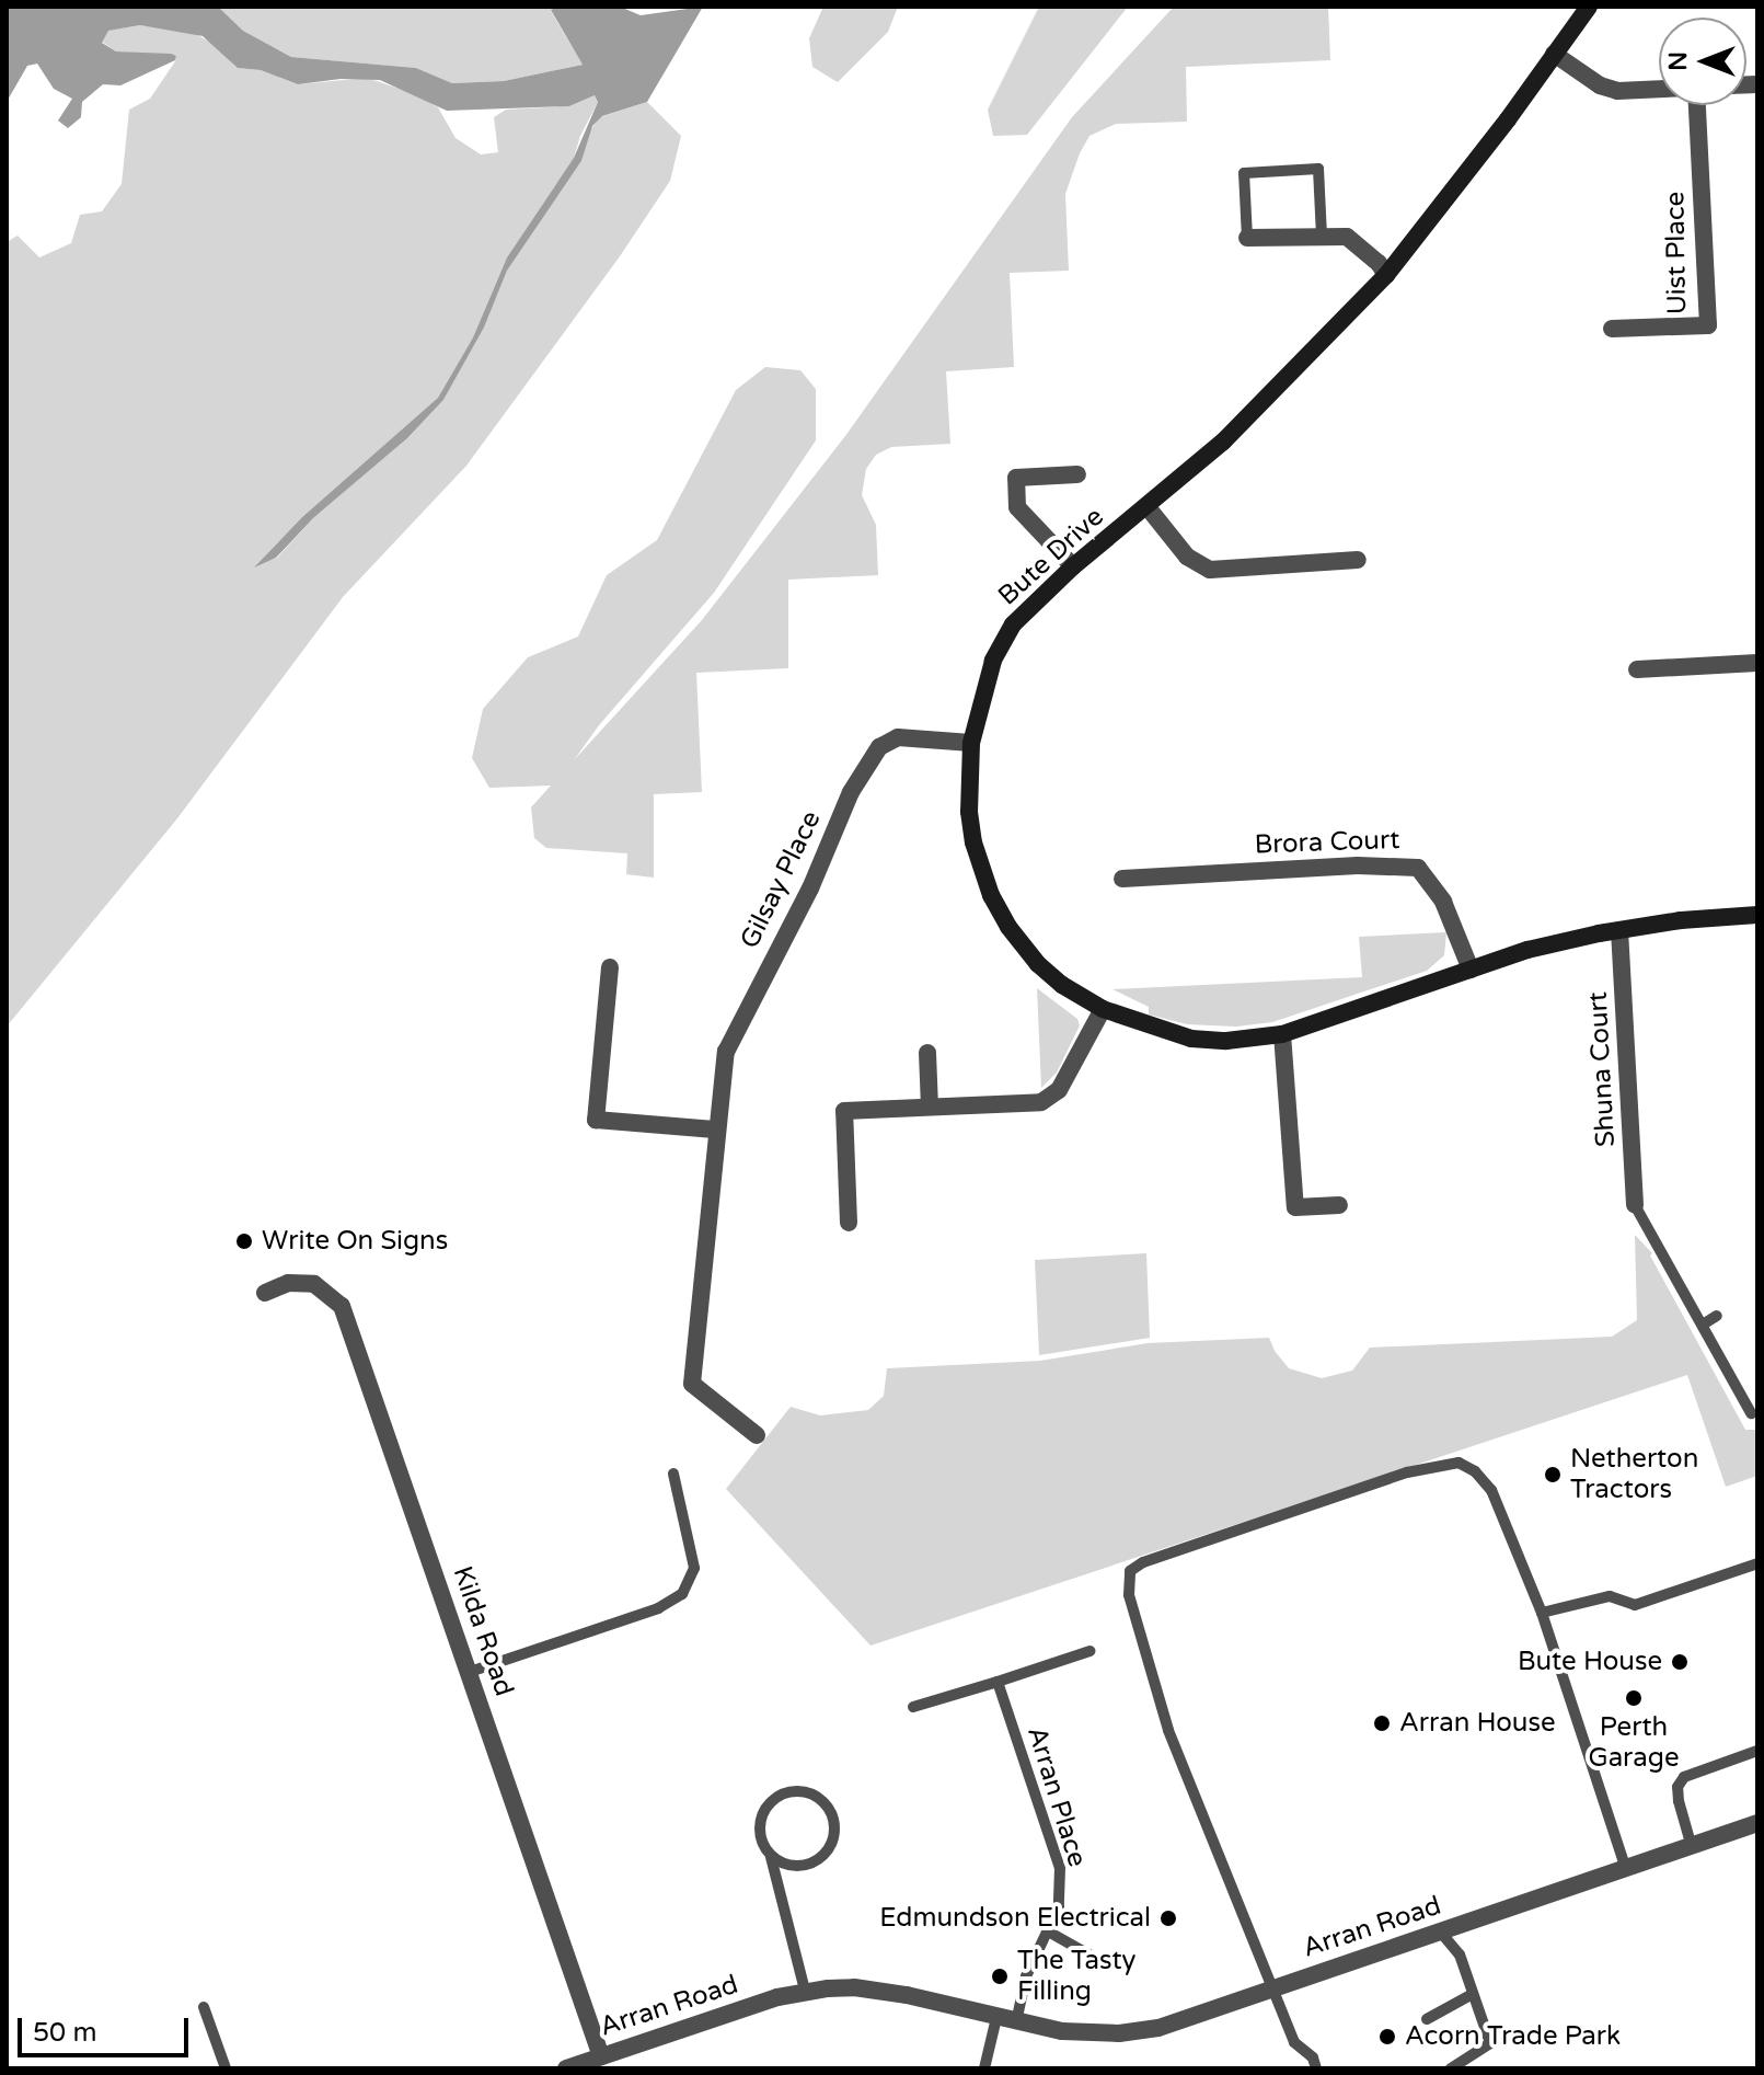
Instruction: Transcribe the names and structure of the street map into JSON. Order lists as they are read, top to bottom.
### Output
{
  "streets": {
    "street": [
      "Uist Place",
      "Bute Drive",
      "Brora Court",
      "Gilsay Place",
      "Shuna Court",
      "Kilda Road",
      "Arran Road"
    ],
    "lane": ["Arran Place"]
  },
  "crossings": [
    ["Bute Drive", "Brora Court"],
    ["Bute Drive", "Gilsay Place"],
    ["Bute Drive", "Shuna Court"],
    ["Kilda Road", "Arran Road"],
    ["Arran Place", "Arran Road"]
  ],
  "places": [
    "Write On Signs",
    "Netherton Tractors",
    "Bute House",
    "Perth Garage",
    "Arran House",
    "Edmundson Electrical",
    "The Tasty Filling",
    "Acorn Trade Park"
  ],
  "scale_bar": "50 m",
  "north": "left"
}
